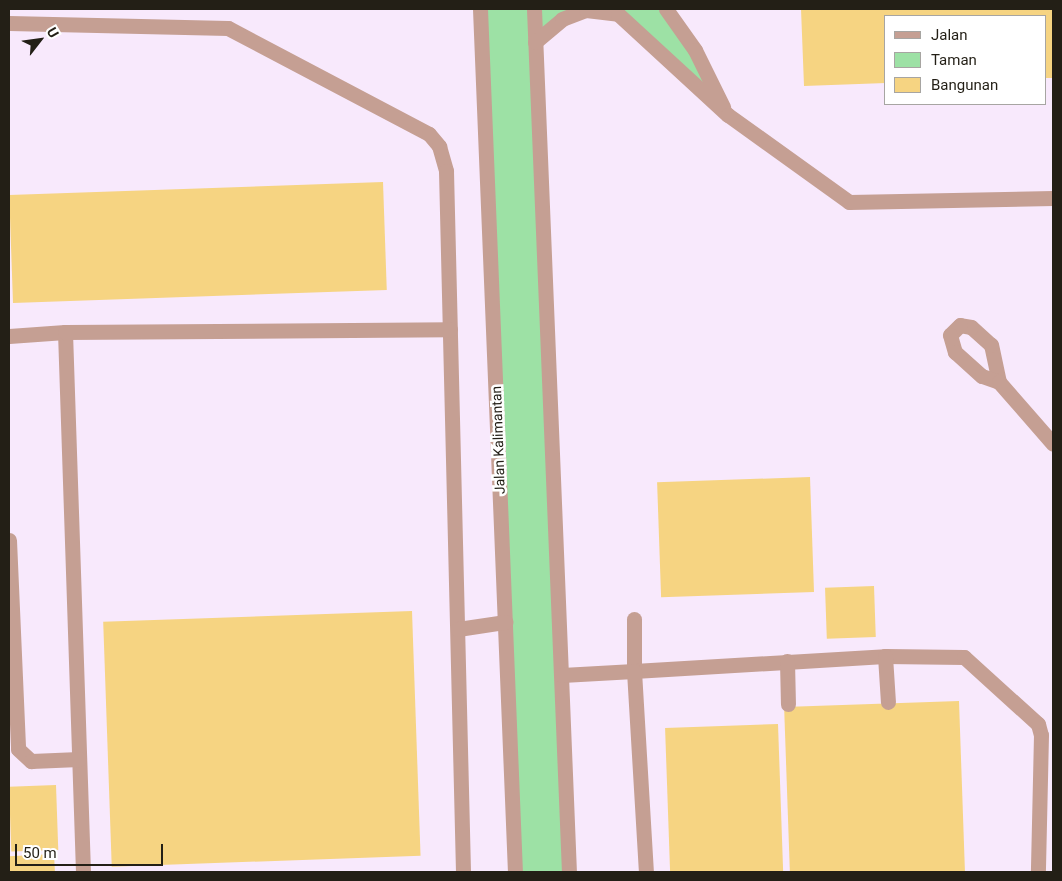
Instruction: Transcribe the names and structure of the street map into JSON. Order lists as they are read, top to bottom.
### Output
{
  "streets": {
    "street": ["Jalan Kalimantan"]
  },
  "legend": ["Jalan", "Taman", "Bangunan"],
  "scale_bar": "50 m",
  "north": "top right"
}
